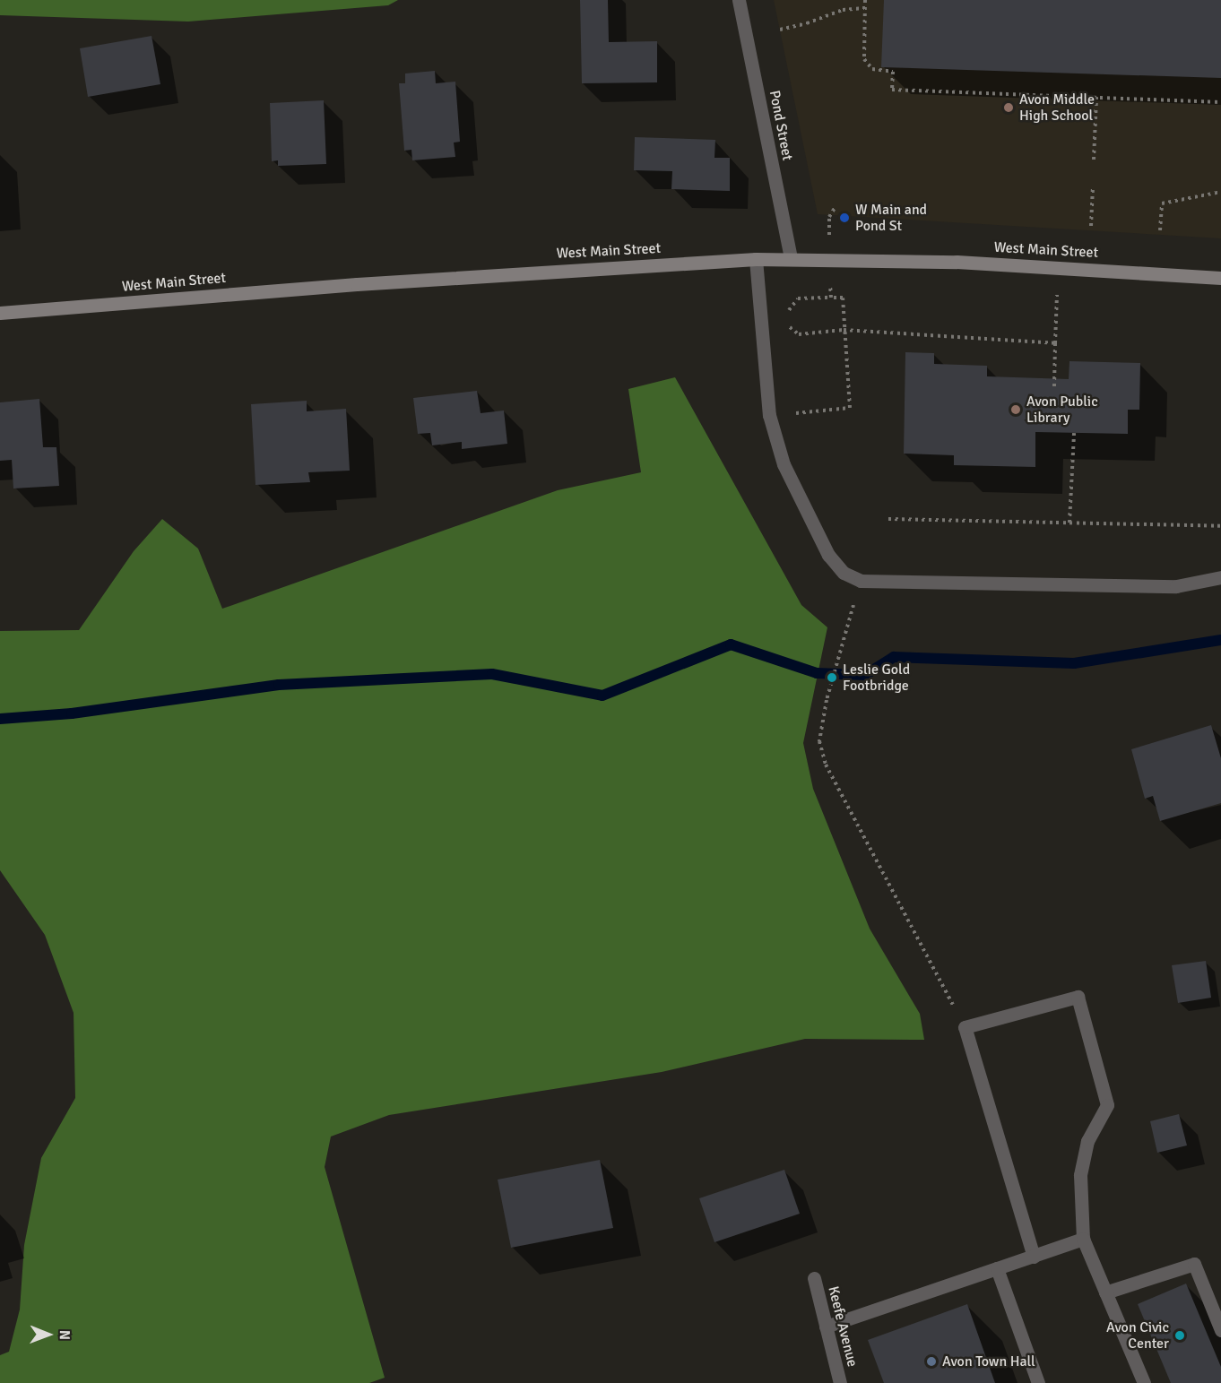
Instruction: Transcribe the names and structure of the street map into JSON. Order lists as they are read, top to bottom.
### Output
{
  "streets": {
    "main road": ["West Main Street"],
    "street": ["Pond Street", "Keefe Avenue"]
  },
  "crossings": [
    ["Pond Street", "West Main Street"]
  ],
  "places": [
    "Avon Middle High School",
    "W Main and Pond St",
    "Avon Public Library",
    "Leslie Gold Footbridge",
    "Avon Civic Center",
    "Avon Town Hall"
  ],
  "north": "right"
}
